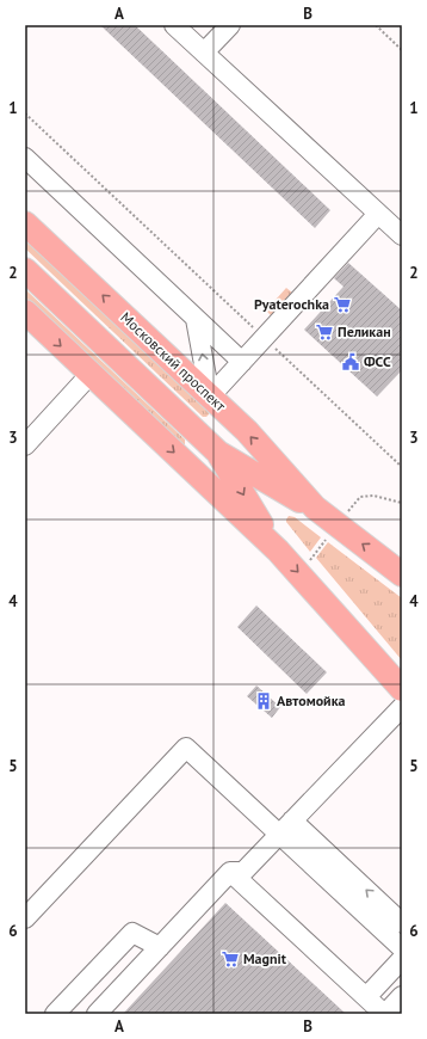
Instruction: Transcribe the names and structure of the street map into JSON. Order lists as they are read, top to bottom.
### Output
{
  "streets": {
    "main road": ["Московский проспект"]
  },
  "places": {
    "supermarket": ["Pyaterochka", "Пеликан", "Magnit"],
    "public building": ["ФСС"],
    "building": ["Автомойка"]
  },
  "grid": {
    "columns": ["A", "B"],
    "rows": [
      "1",
      "2",
      "3",
      "4",
      "5",
      "6"
    ]
  }
}
